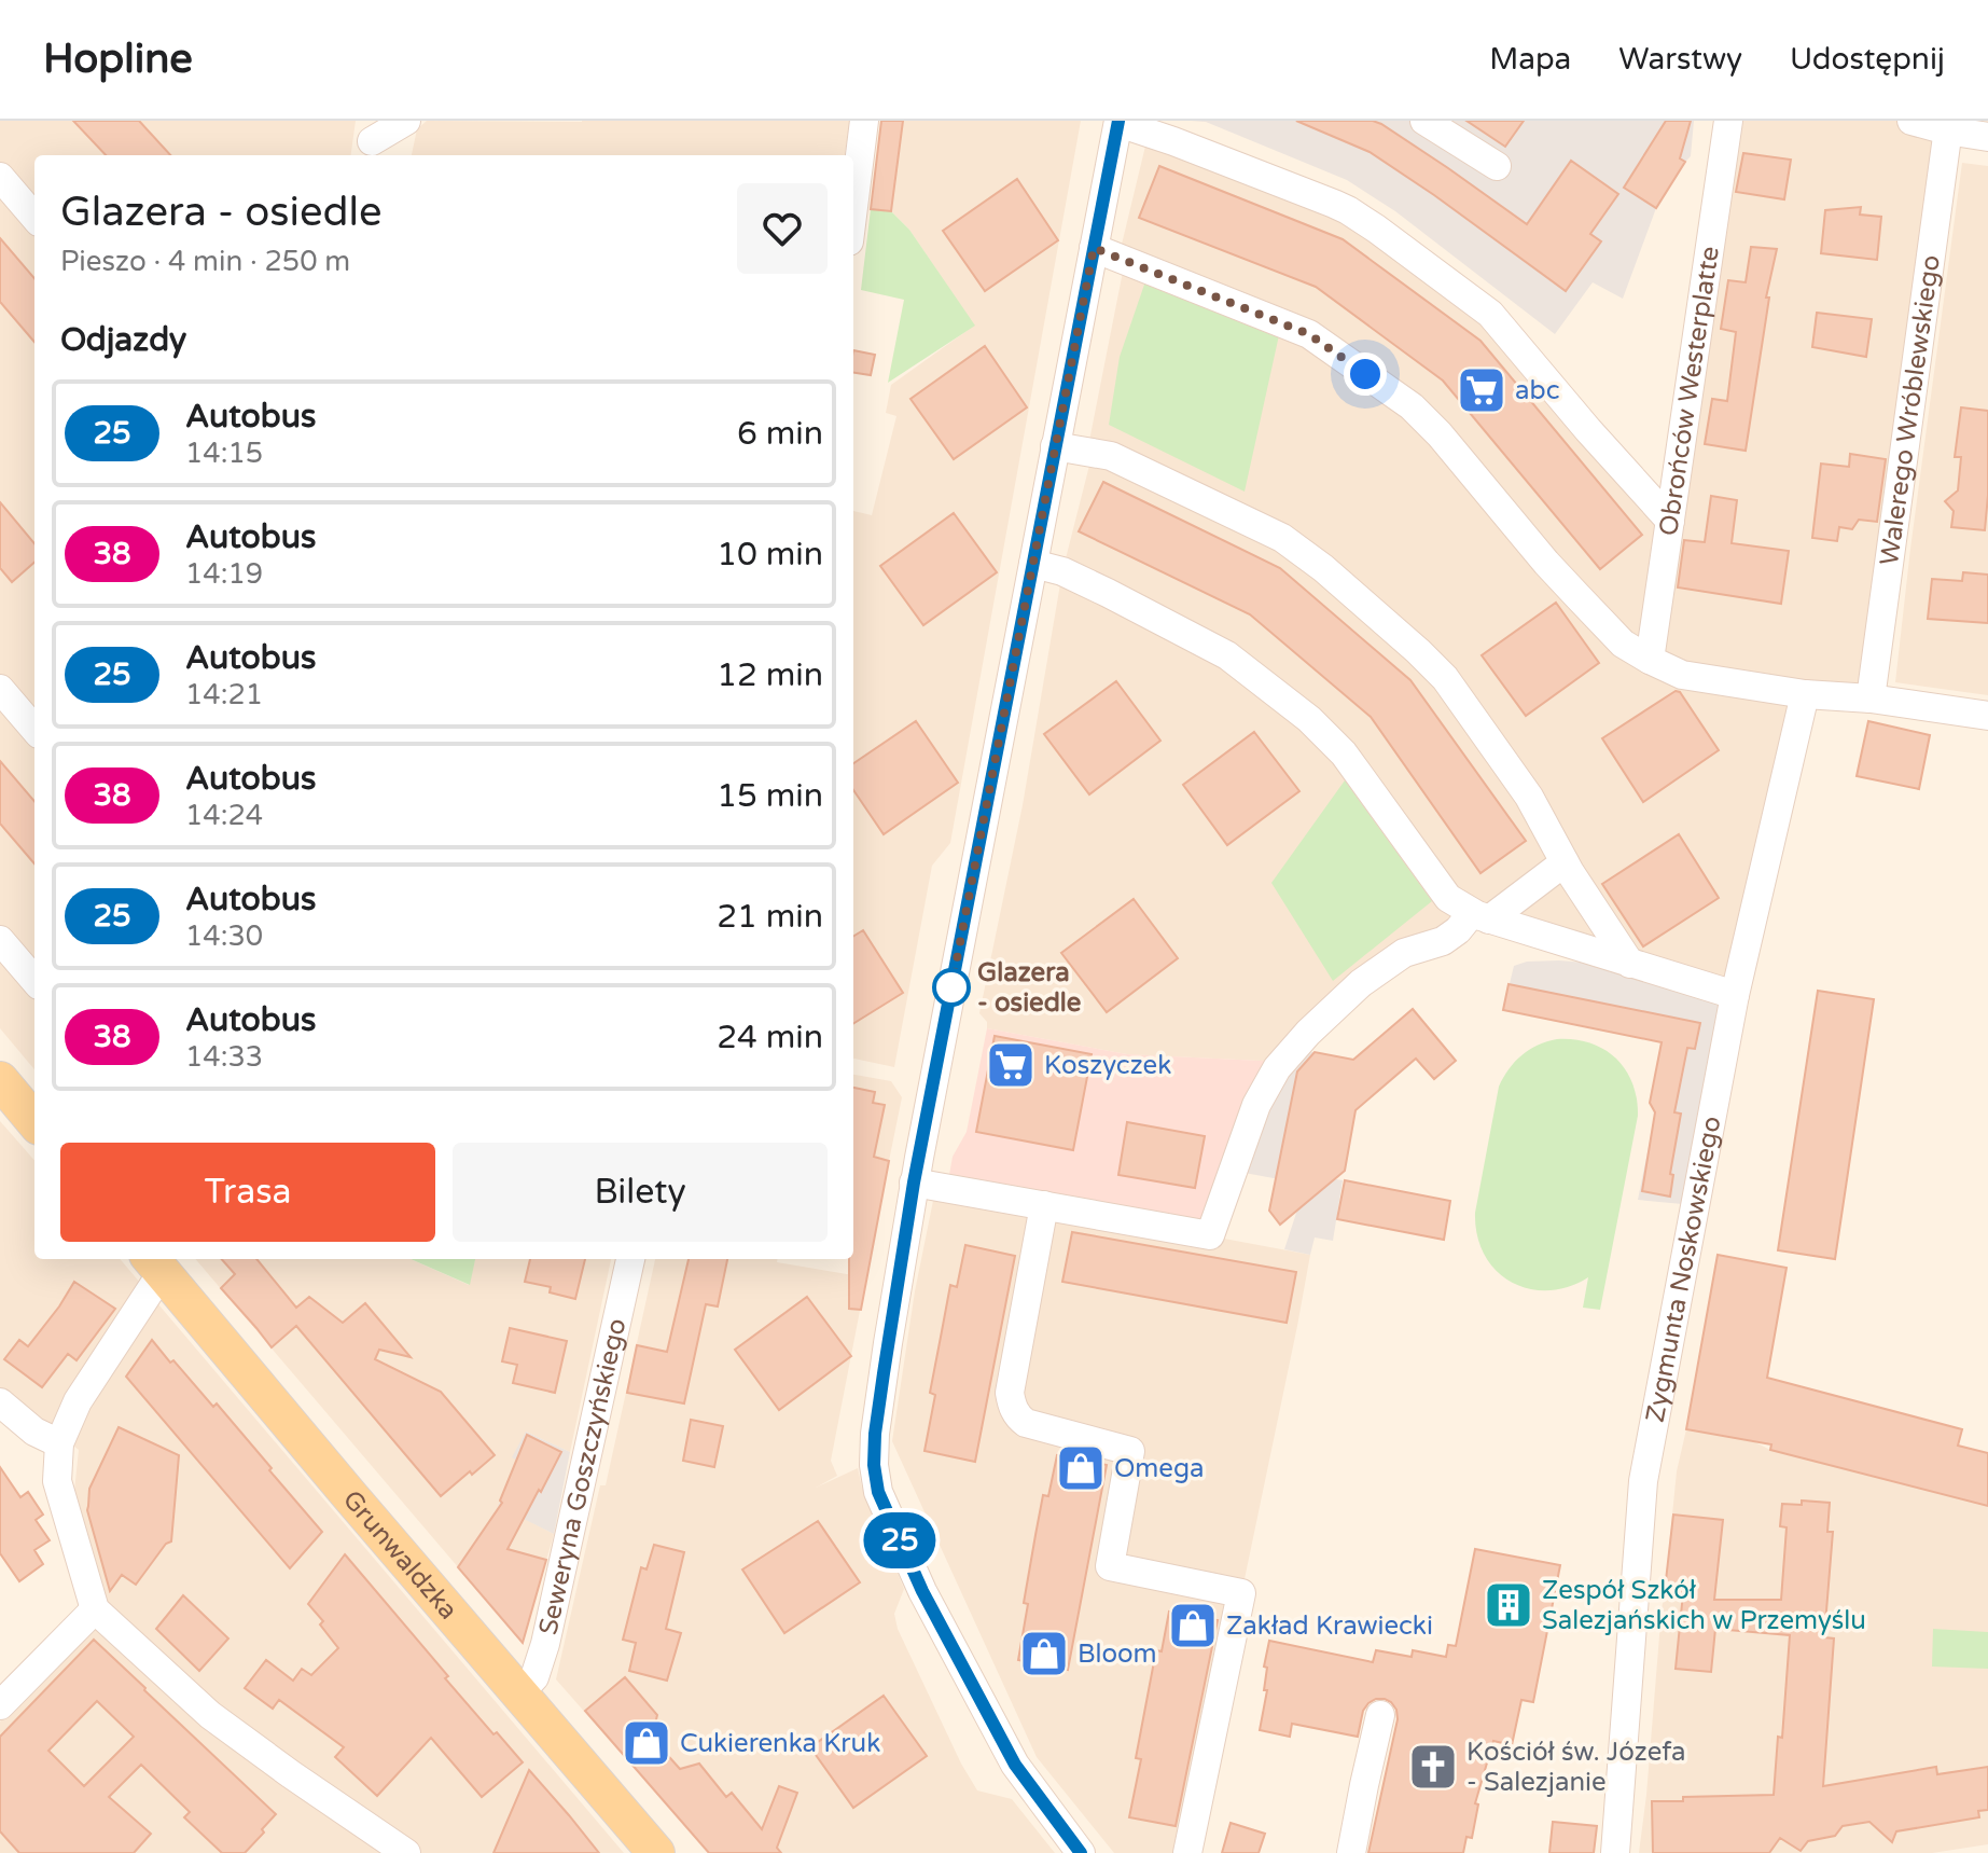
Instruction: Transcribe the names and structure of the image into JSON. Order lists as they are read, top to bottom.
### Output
{
  "streets": {
    "main road": ["Grunwaldzka"],
    "street": [
      "Obrońców Westerplatte",
      "Walerego Wróblewskiego",
      "Zygmunta Noskowskiego",
      "Seweryna Goszczyńskiego"
    ]
  },
  "crossings": [
    ["Seweryna Goszczyńskiego", "Grunwaldzka"]
  ],
  "places": {
    "supermarket": ["abc", "Koszyczek"],
    "other": ["Glazera - osiedle"],
    "shop": [
      "Omega",
      "Zakład Krawiecki",
      "Bloom",
      "Cukierenka Kruk"
    ],
    "building": ["Zespół Szkół Salezjańskich w Przemyślu"],
    "church": ["Kościół św. Józefa - Salezjanie"]
  },
  "lines": ["bus line 25"],
  "page": {
    "header": "Hopline",
    "nav": ["Mapa", "Warstwy", "Udostępnij"],
    "on_map": "25",
    "heading": [
      ["Glazera - osiedle", "Pieszo · 4 min · 250 m"],
      "Odjazdy"
    ],
    "list": [
      {
        "mark": "25",
        "name": "Autobus",
        "note": "14:15",
        "value": "6 min"
      },
      {
        "mark": "38",
        "name": "Autobus",
        "note": "14:19",
        "value": "10 min"
      },
      {
        "mark": "25",
        "name": "Autobus",
        "note": "14:21",
        "value": "12 min"
      },
      {
        "mark": "38",
        "name": "Autobus",
        "note": "14:24",
        "value": "15 min"
      },
      {
        "mark": "25",
        "name": "Autobus",
        "note": "14:30",
        "value": "21 min"
      },
      {
        "mark": "38",
        "name": "Autobus",
        "note": "14:33",
        "value": "24 min"
      }
    ],
    "buttons": ["Trasa", "Bilety"]
  }
}
